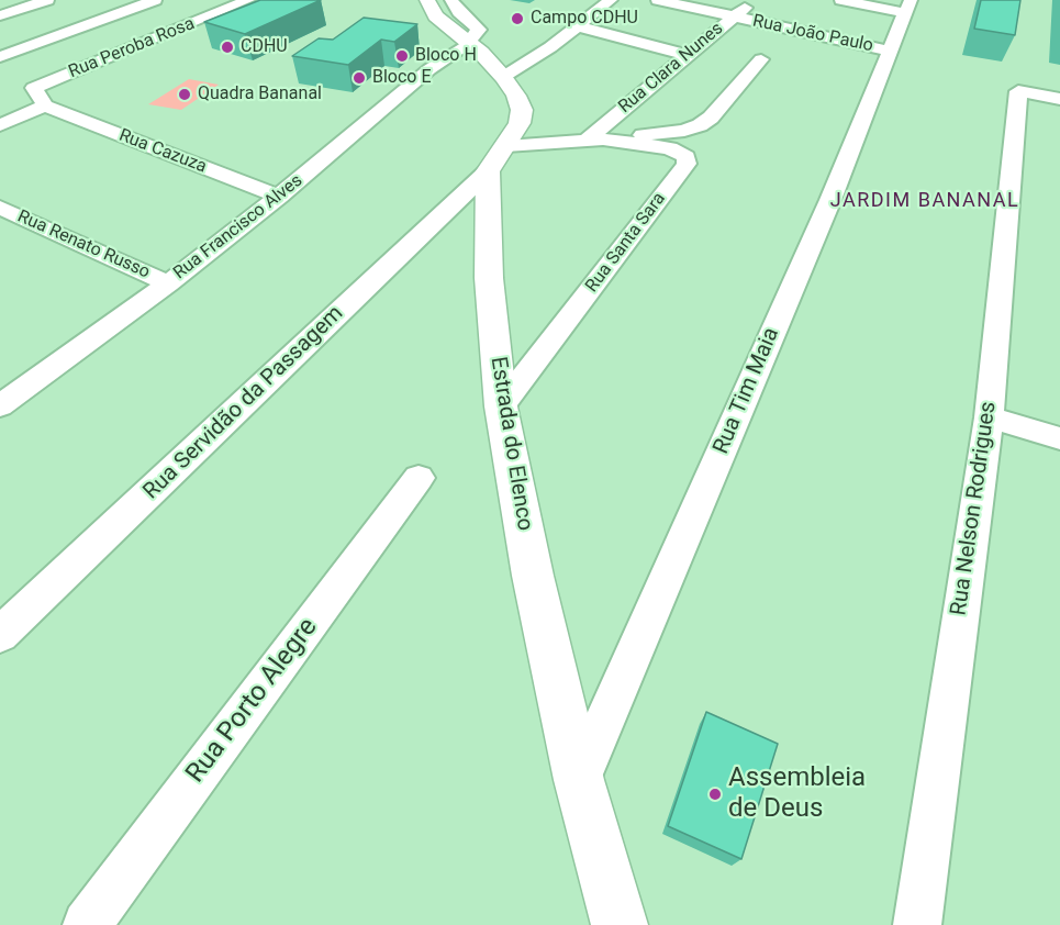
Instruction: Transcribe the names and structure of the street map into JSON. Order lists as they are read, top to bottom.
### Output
{
  "streets": {
    "street": [
      "Rua João Paulo",
      "Rua Peroba Rosa",
      "Rua Clara Nunes",
      "Rua Cazuza",
      "Rua Francisco Alves",
      "Rua Santa Sara",
      "Rua Renato Russo",
      "Rua Tim Maia",
      "Rua Servidão da Passagem",
      "Estrada do Elenco",
      "Rua Nelson Rodrigues",
      "Rua Porto Alegre"
    ]
  },
  "crossings": [
    ["Rua João Paulo", "Rua Clara Nunes"],
    ["Rua João Paulo", "Rua Tim Maia"],
    ["Rua Peroba Rosa", "Rua Cazuza"],
    ["Rua Clara Nunes", "Rua Santa Sara"],
    ["Rua Cazuza", "Rua Francisco Alves"],
    ["Rua Francisco Alves", "Rua Renato Russo"],
    ["Rua Francisco Alves", "Estrada do Elenco"],
    ["Rua Santa Sara", "Estrada do Elenco"],
    ["Rua Tim Maia", "Estrada do Elenco"],
    ["Rua Servidão da Passagem", "Estrada do Elenco"]
  ],
  "districts": ["JARDIM BANANAL"],
  "places": [
    "Campo CDHU",
    "CDHU",
    "Bloco H",
    "Bloco E",
    "Quadra Bananal",
    "Assembleia de Deus"
  ]
}
